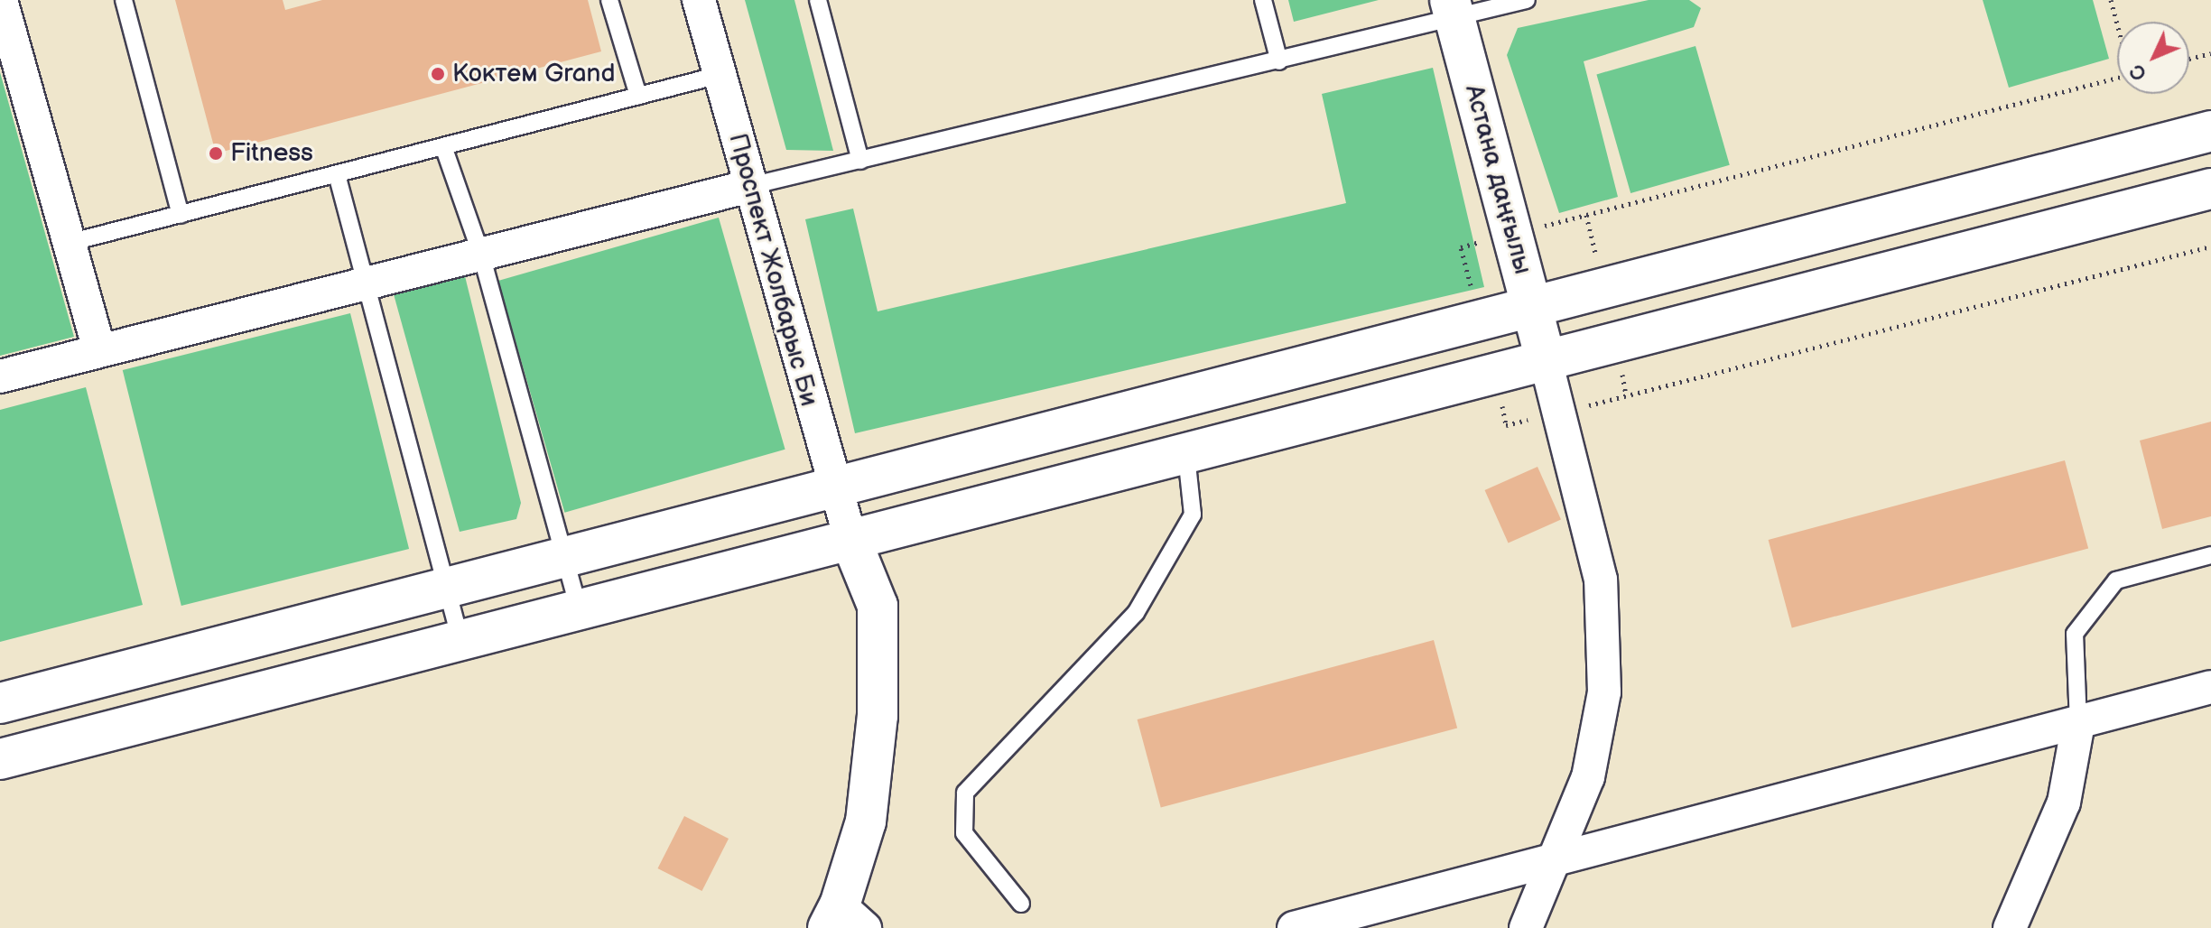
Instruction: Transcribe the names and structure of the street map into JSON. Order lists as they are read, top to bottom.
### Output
{
  "streets": {
    "main road": ["Астана даңғылы"],
    "street": ["Проспект Жолбарыс Би"]
  },
  "places": ["Коктем Grand", "Fitness"],
  "north": "bottom left"
}
